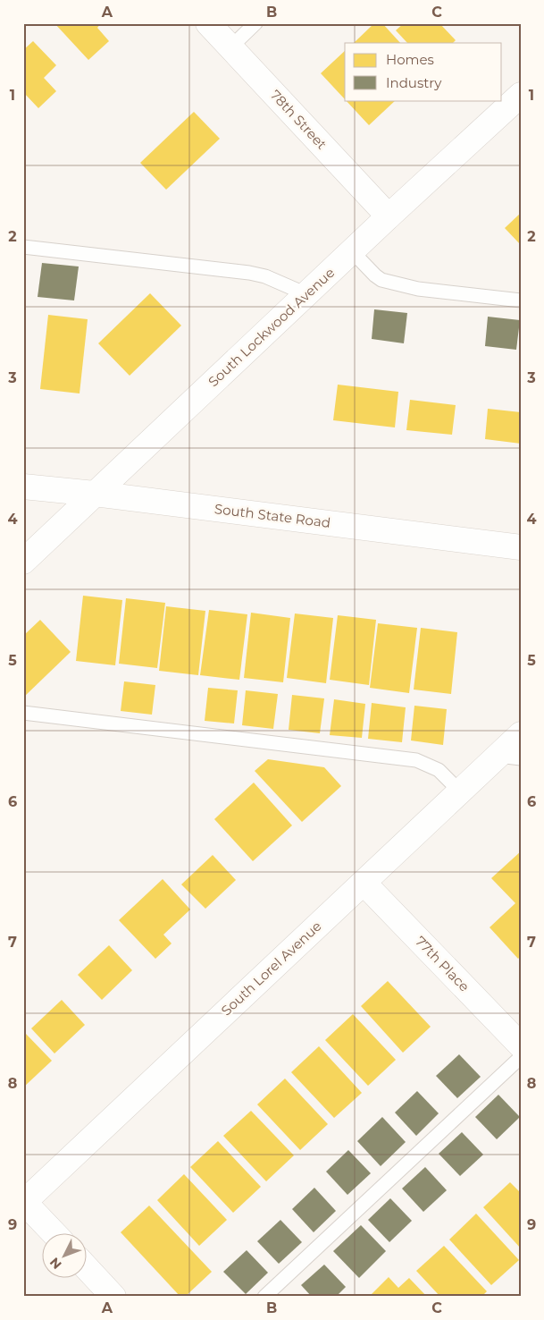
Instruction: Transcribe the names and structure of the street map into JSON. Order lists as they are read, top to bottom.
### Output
{
  "streets": {
    "street": [
      "78th Street",
      "South Lockwood Avenue",
      "South State Road",
      "77th Place",
      "South Lorel Avenue"
    ]
  },
  "crossings": [
    ["78th Street", "South Lockwood Avenue"],
    ["South Lockwood Avenue", "South State Road"],
    ["77th Place", "South Lorel Avenue"]
  ],
  "legend": ["Homes", "Industry"],
  "north": "bottom left",
  "grid": {
    "columns": ["A", "B", "C"],
    "rows": [
      "1",
      "2",
      "3",
      "4",
      "5",
      "6",
      "7",
      "8",
      "9"
    ]
  }
}
